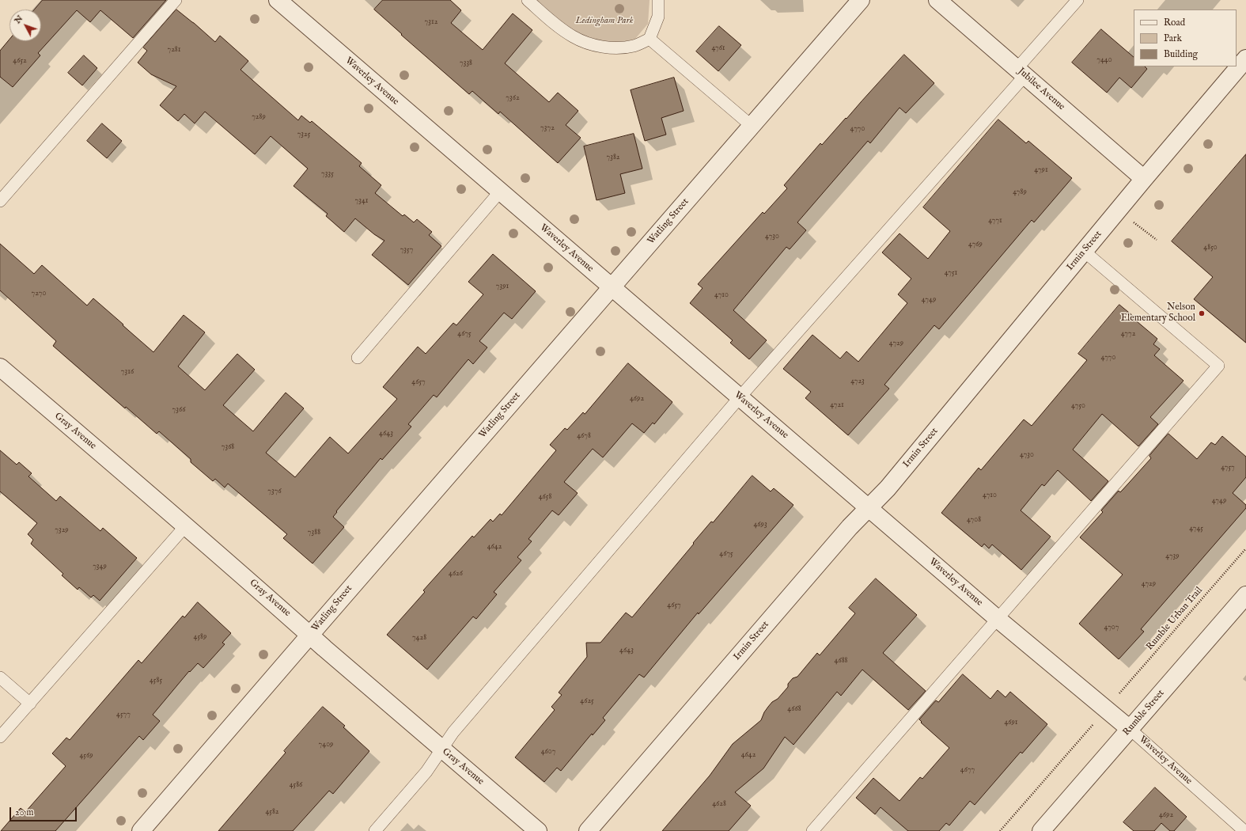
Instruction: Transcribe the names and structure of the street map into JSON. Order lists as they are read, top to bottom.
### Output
{
  "streets": {
    "street": [
      "Waverley Avenue",
      "Jubilee Avenue",
      "Watling Street",
      "Irmin Street",
      "Gray Avenue",
      "Rumble Street"
    ],
    "path": ["Rumble Urban Trail"]
  },
  "crossings": [
    ["Waverley Avenue", "Watling Street"],
    ["Waverley Avenue", "Irmin Street"],
    ["Waverley Avenue", "Rumble Street"],
    ["Jubilee Avenue", "Irmin Street"],
    ["Watling Street", "Gray Avenue"]
  ],
  "parks": ["Ledingham Park"],
  "places": ["Nelson Elementary School"],
  "house_numbers": [
    "7312",
    "4761",
    "7281",
    "7440",
    "4652",
    "7338",
    "7362",
    "7289",
    "7372",
    "4770",
    "7325",
    "7382",
    "4791",
    "7335",
    "4789",
    "7341",
    "4771",
    "4730",
    "4769",
    "4850",
    "7357",
    "4751",
    "7391",
    "7270",
    "4710",
    "4749",
    "4675",
    "4772",
    "4729",
    "4770",
    "7316",
    "4723",
    "4657",
    "4692",
    "4721",
    "4750",
    "7366",
    "4643",
    "4678",
    "7368",
    "4730",
    "4757",
    "7376",
    "4710",
    "4658",
    "4749",
    "4708",
    "4693",
    "4745",
    "7329",
    "7388",
    "4642",
    "4675",
    "4739",
    "7349",
    "4626",
    "4729",
    "4657",
    "4707",
    "4589",
    "7428",
    "4643",
    "4688",
    "4585",
    "4625",
    "4668",
    "4577",
    "4691",
    "7409",
    "4607",
    "4642",
    "4569",
    "4677",
    "4586",
    "4628",
    "4582",
    "4692"
  ],
  "legend": ["Road", "Park", "Building"],
  "scale_bar": "20 m",
  "north": "top left"
}
